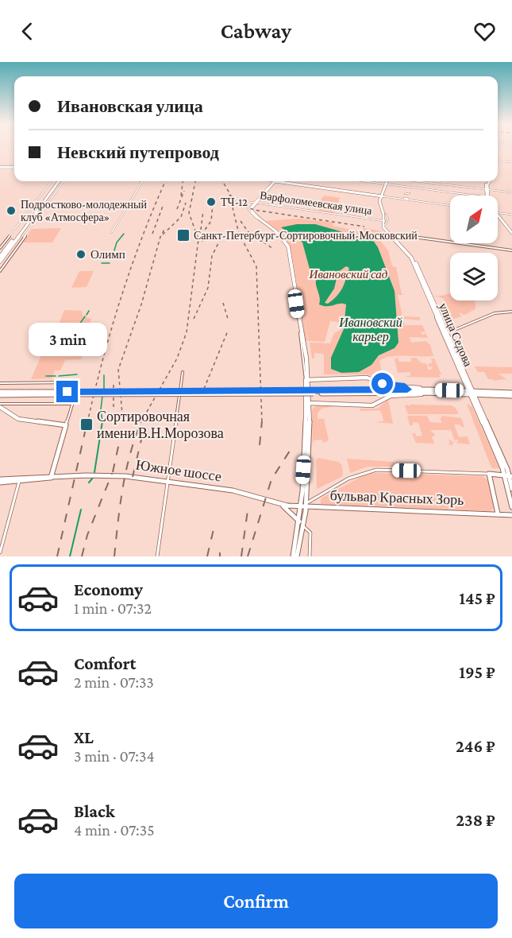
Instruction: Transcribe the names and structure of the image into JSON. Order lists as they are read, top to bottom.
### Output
{
  "streets": {
    "street": [
      "Варфоломеевская улица",
      "улица Седова",
      "Южное шоссе",
      "бульвар Красных Зорь"
    ]
  },
  "crossings": [
    ["Варфоломеевская улица", "улица Седова"],
    ["улица Седова", "бульвар Красных Зорь"],
    ["Южное шоссе", "бульвар Красных Зорь"]
  ],
  "water": ["Ивановский карьер"],
  "parks": ["Ивановский сад"],
  "places": {
    "other": ["ТЧ-12", "Подростково-молодежный клуб «Атмосфера»", "Олимп"],
    "transit": ["Санкт-Петербург-Сортировочный-Московский", "Сортировочная имени В.Н.Морозова"]
  },
  "north": "top right",
  "page": {
    "header": "Cabway",
    "banner": ["Ивановская улица", "Невский путепровод"],
    "bubble": "3 min",
    "list": [
      {
        "name": "Economy",
        "note": "1 min · 07:32",
        "value": "145 ₽"
      },
      {
        "name": "Comfort",
        "note": "2 min · 07:33",
        "value": "195 ₽"
      },
      {
        "name": "XL",
        "note": "3 min · 07:34",
        "value": "246 ₽"
      },
      {
        "name": "Black",
        "note": "4 min · 07:35",
        "value": "238 ₽"
      }
    ],
    "buttons": "Confirm"
  }
}
